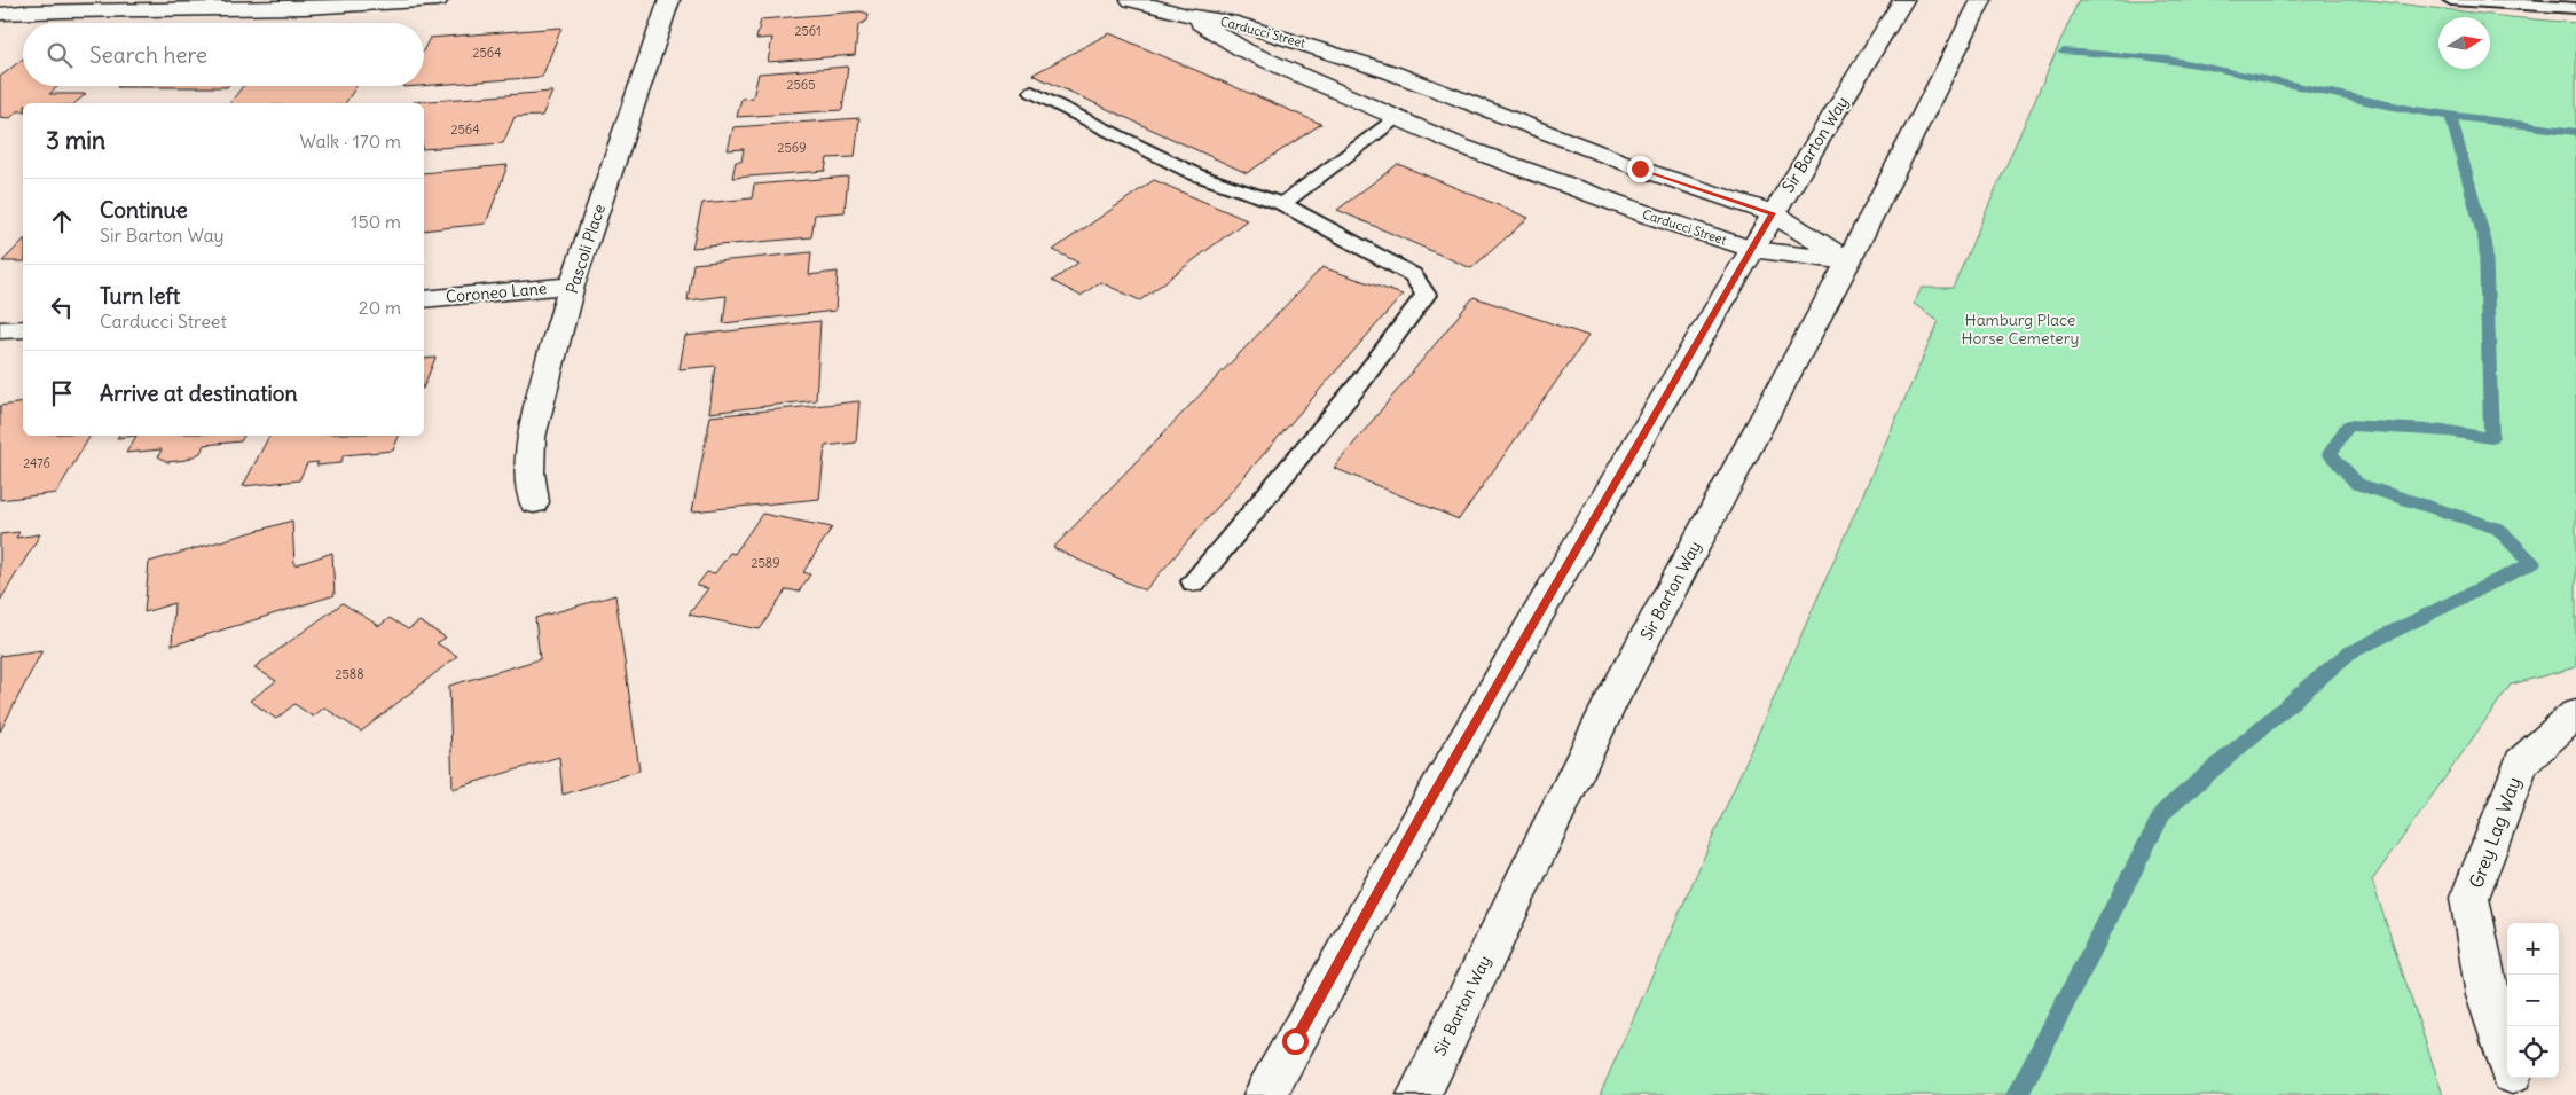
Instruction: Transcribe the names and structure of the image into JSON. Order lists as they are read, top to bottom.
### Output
{
  "streets": {
    "street": [
      "Carducci Street",
      "Sir Barton Way",
      "Pascoli Place",
      "Coroneo Lane",
      "Grey Lag Way"
    ]
  },
  "crossings": [
    ["Carducci Street", "Sir Barton Way"],
    ["Pascoli Place", "Coroneo Lane"]
  ],
  "parks": ["Hamburg Place Horse Cemetery"],
  "house_numbers": [
    "2561",
    "2564",
    "2565",
    "2564",
    "2569",
    "2476",
    "2589",
    "2588"
  ],
  "north": "right",
  "page": {
    "search": "Search here",
    "heading": ["3 min", "Walk · 170 m"],
    "list": [
      ["Continue", "Sir Barton Way", "150 m"],
      ["Turn left", "Carducci Street", "20 m"],
      "Arrive at destination"
    ],
    "map_buttons": ["+", "−"]
  }
}
